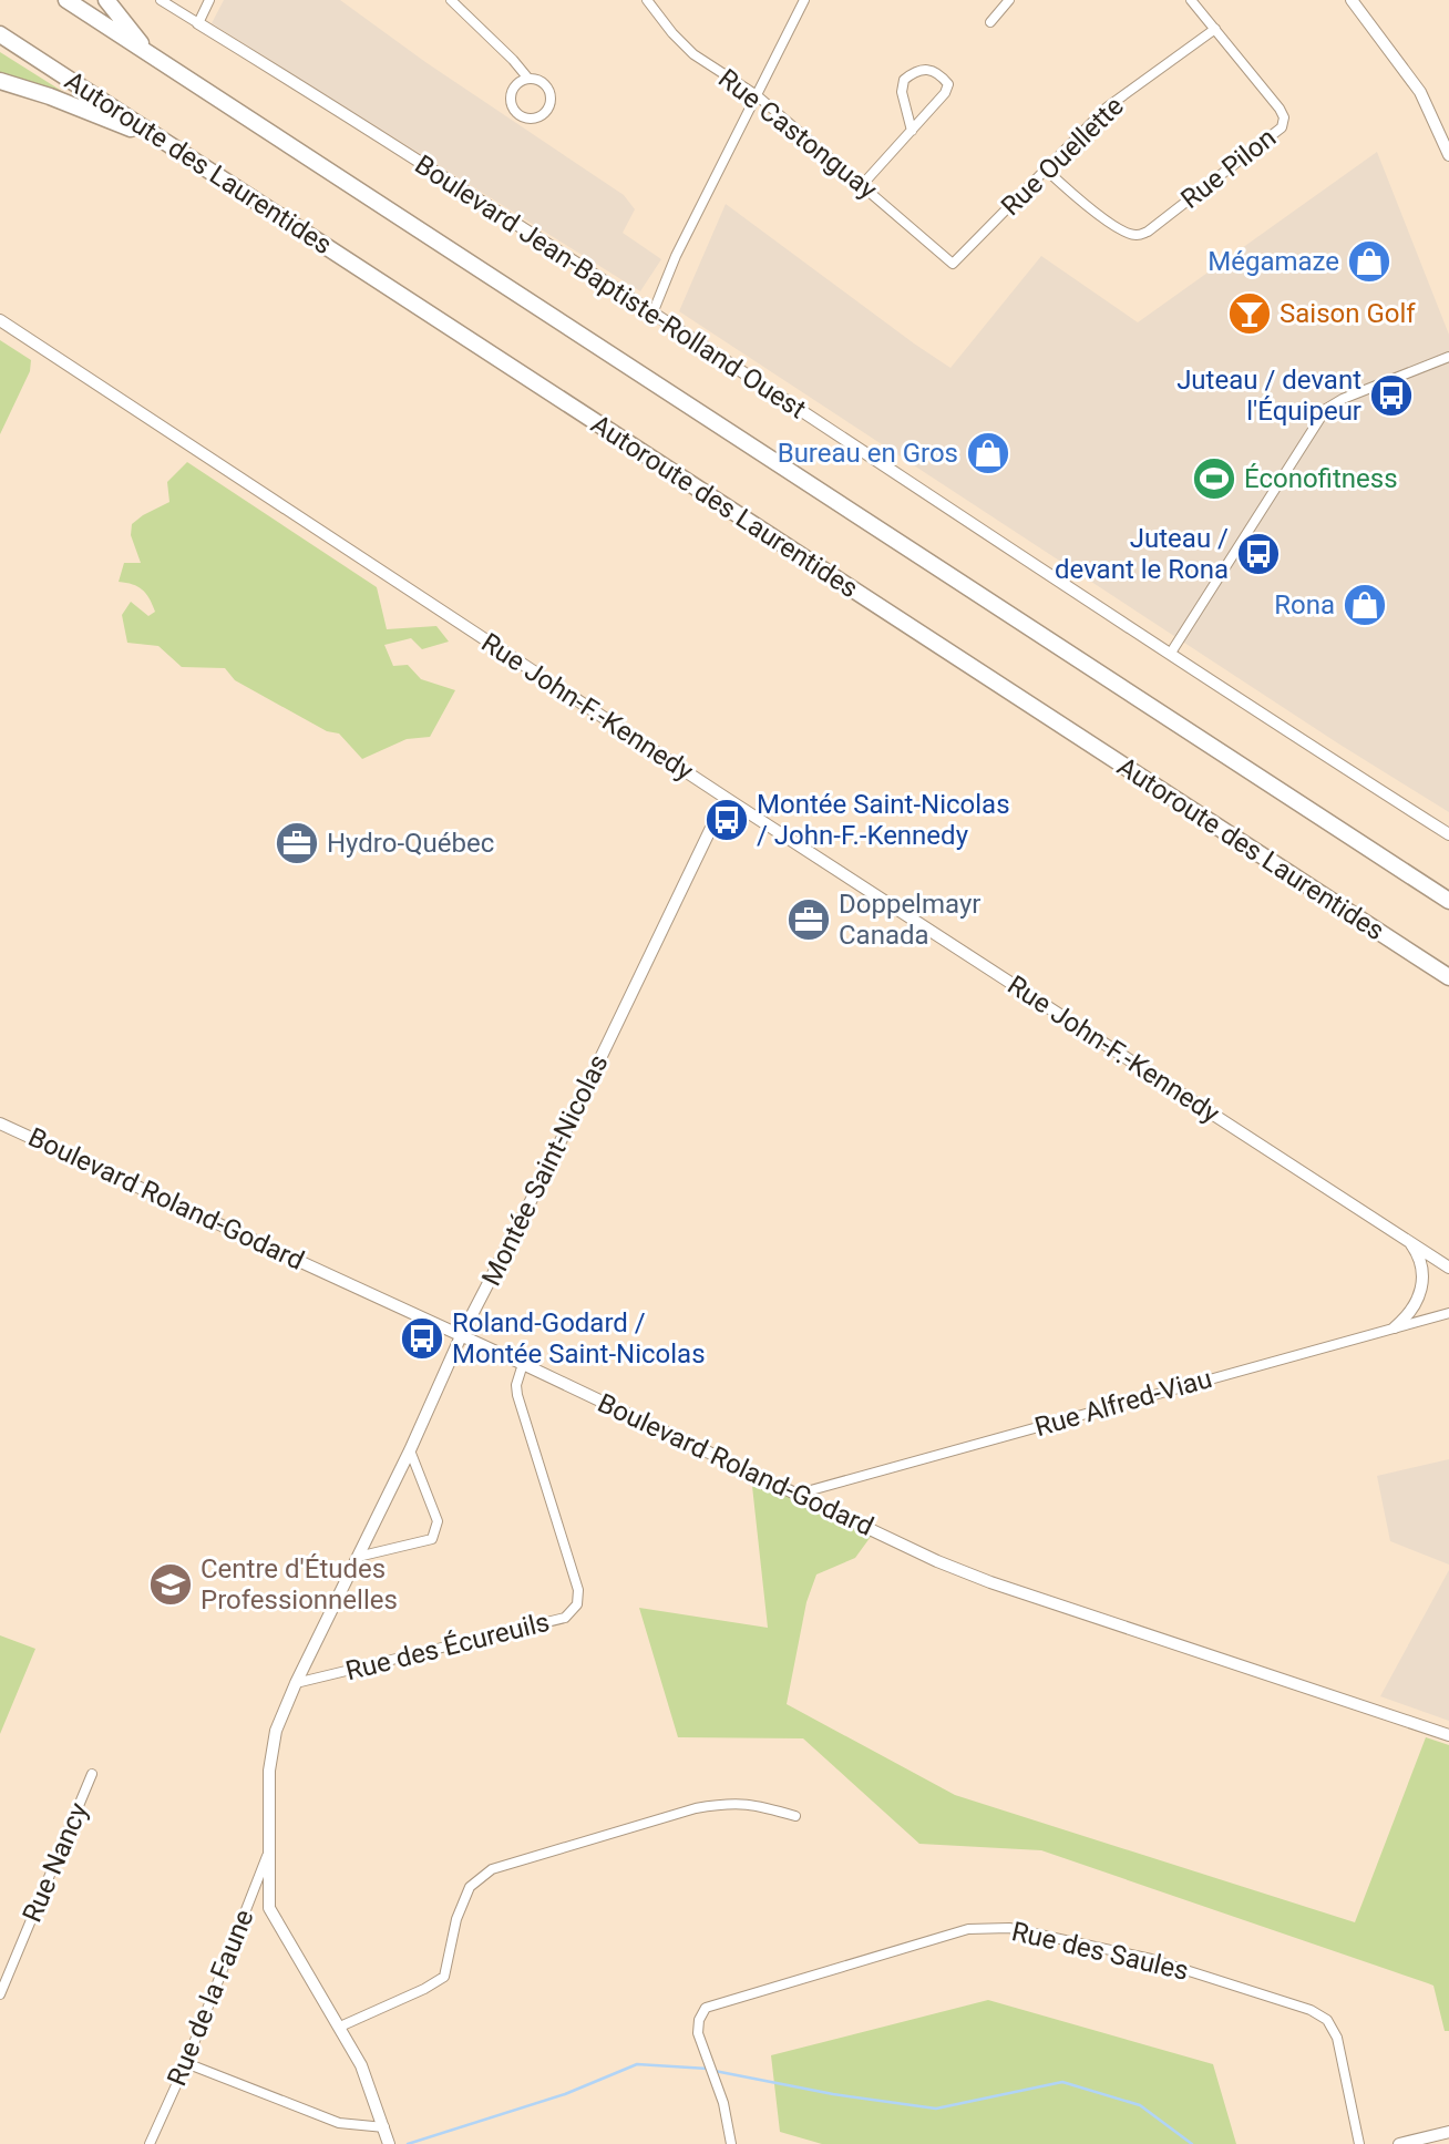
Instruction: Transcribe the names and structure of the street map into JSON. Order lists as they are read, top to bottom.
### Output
{
  "streets": {
    "highway": ["Autoroute des Laurentides"],
    "street": [
      "Rue Castonguay",
      "Rue Ouellette",
      "Rue Pilon",
      "Boulevard Jean-Baptiste-Rolland Ouest",
      "Rue John-F.-Kennedy",
      "Montée Saint-Nicolas",
      "Boulevard Roland-Godard",
      "Rue Alfred-Viau",
      "Rue des Écureuils",
      "Rue Nancy",
      "Rue des Saules",
      "Rue de la Faune"
    ]
  },
  "crossings": [
    ["Rue Castonguay", "Rue Ouellette"],
    ["Rue Ouellette", "Rue Pilon"],
    ["Rue John-F.-Kennedy", "Montée Saint-Nicolas"],
    ["Montée Saint-Nicolas", "Boulevard Roland-Godard"],
    ["Montée Saint-Nicolas", "Rue des Écureuils"],
    ["Montée Saint-Nicolas", "Rue de la Faune"],
    ["Boulevard Roland-Godard", "Rue Alfred-Viau"],
    ["Boulevard Roland-Godard", "Rue des Écureuils"]
  ],
  "places": {
    "shop": ["Mégamaze", "Bureau en Gros", "Rona"],
    "bar": ["Saison Golf"],
    "bus stop": [
      "Juteau / devant l'Équipeur",
      "Juteau / devant le Rona",
      "Montée Saint-Nicolas / John-F.-Kennedy",
      "Roland-Godard / Montée Saint-Nicolas"
    ],
    "sports": ["Éconofitness"],
    "office": ["Hydro-Québec", "Doppelmayr Canada"],
    "school or university": ["Centre d'Études Professionnelles"]
  }
}
